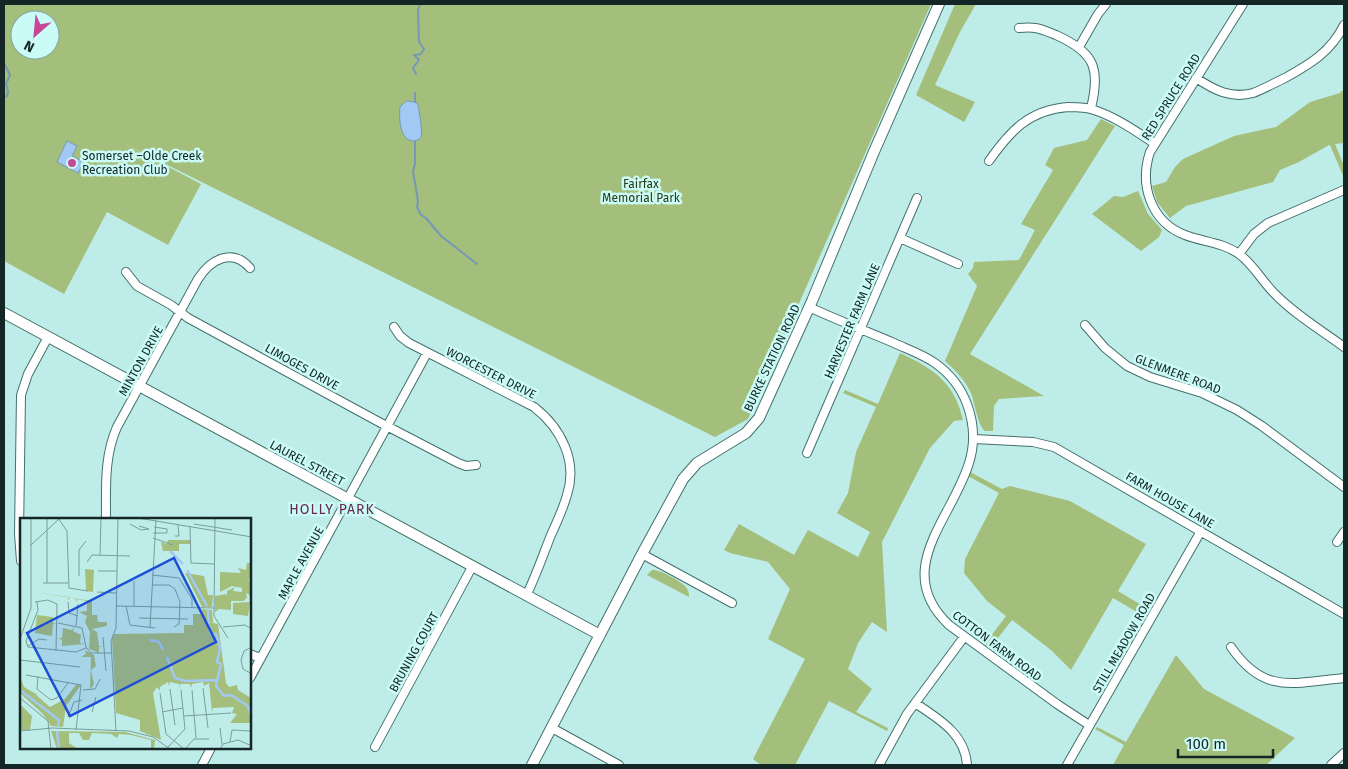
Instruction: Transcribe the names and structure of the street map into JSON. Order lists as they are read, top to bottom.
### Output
{
  "streets": {
    "street": [
      "RED SPRUCE ROAD",
      "HARVESTER FARM LANE",
      "BURKE STATION ROAD",
      "MINTON DRIVE",
      "LIMOGES DRIVE",
      "WORCESTER DRIVE",
      "GLENMERE ROAD",
      "LAUREL STREET",
      "FARM HOUSE LANE",
      "MAPLE AVENUE",
      "STILL MEADOW ROAD",
      "COTTON FARM ROAD",
      "BRUNING COURT"
    ]
  },
  "crossings": [
    ["HARVESTER FARM LANE", "COTTON FARM ROAD"],
    ["BURKE STATION ROAD", "LAUREL STREET"],
    ["BURKE STATION ROAD", "COTTON FARM ROAD"],
    ["MINTON DRIVE", "LIMOGES DRIVE"],
    ["MINTON DRIVE", "LAUREL STREET"],
    ["LIMOGES DRIVE", "MAPLE AVENUE"],
    ["WORCESTER DRIVE", "LAUREL STREET"],
    ["WORCESTER DRIVE", "MAPLE AVENUE"],
    ["LAUREL STREET", "MAPLE AVENUE"],
    ["LAUREL STREET", "BRUNING COURT"],
    ["FARM HOUSE LANE", "STILL MEADOW ROAD"],
    ["FARM HOUSE LANE", "COTTON FARM ROAD"],
    ["STILL MEADOW ROAD", "COTTON FARM ROAD"]
  ],
  "districts": ["HOLLY PARK"],
  "parks": ["Fairfax Memorial Park"],
  "places": ["Somerset –Olde Creek Recreation Club"],
  "scale_bar": "100 m",
  "north": "bottom left"
}
